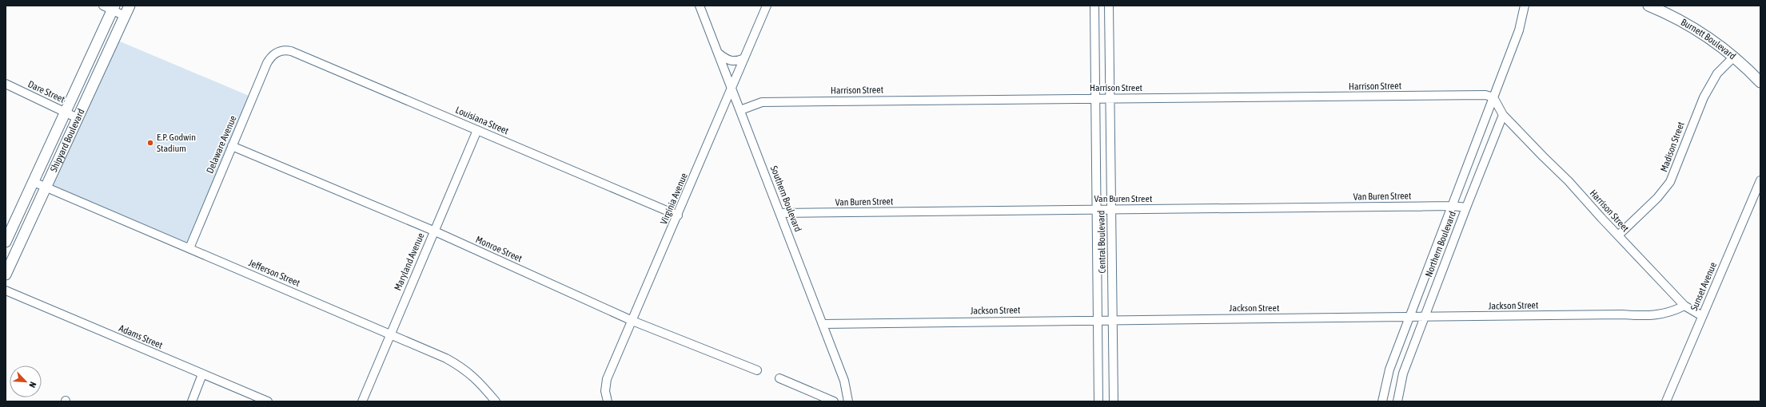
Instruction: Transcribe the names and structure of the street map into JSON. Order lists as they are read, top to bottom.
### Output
{
  "streets": {
    "main road": ["Burnett Boulevard", "Shipyard Boulevard"],
    "street": [
      "Harrison Street",
      "Dare Street",
      "Louisiana Street",
      "Delaware Avenue",
      "Madison Street",
      "Van Buren Street",
      "Virginia Avenue",
      "Southern Boulevard",
      "Central Boulevard",
      "Northern Boulevard",
      "Monroe Street",
      "Maryland Avenue",
      "Jefferson Street",
      "Sunset Avenue",
      "Jackson Street",
      "Adams Street"
    ]
  },
  "crossings": [
    ["Burnett Boulevard", "Madison Street"],
    ["Harrison Street", "Madison Street"],
    ["Harrison Street", "Southern Boulevard"],
    ["Harrison Street", "Central Boulevard"],
    ["Harrison Street", "Northern Boulevard"],
    ["Harrison Street", "Sunset Avenue"],
    ["Harrison Street", "Jackson Street"],
    ["Dare Street", "Shipyard Boulevard"],
    ["Louisiana Street", "Delaware Avenue"],
    ["Louisiana Street", "Virginia Avenue"],
    ["Louisiana Street", "Maryland Avenue"],
    ["Shipyard Boulevard", "Jefferson Street"],
    ["Delaware Avenue", "Monroe Street"],
    ["Delaware Avenue", "Jefferson Street"],
    ["Van Buren Street", "Southern Boulevard"],
    ["Van Buren Street", "Central Boulevard"],
    ["Van Buren Street", "Northern Boulevard"],
    ["Virginia Avenue", "Southern Boulevard"],
    ["Virginia Avenue", "Monroe Street"],
    ["Southern Boulevard", "Jackson Street"],
    ["Central Boulevard", "Jackson Street"],
    ["Northern Boulevard", "Jackson Street"],
    ["Monroe Street", "Maryland Avenue"],
    ["Maryland Avenue", "Jefferson Street"]
  ],
  "places": ["E.P. Godwin Stadium"],
  "north": "bottom right"
}
